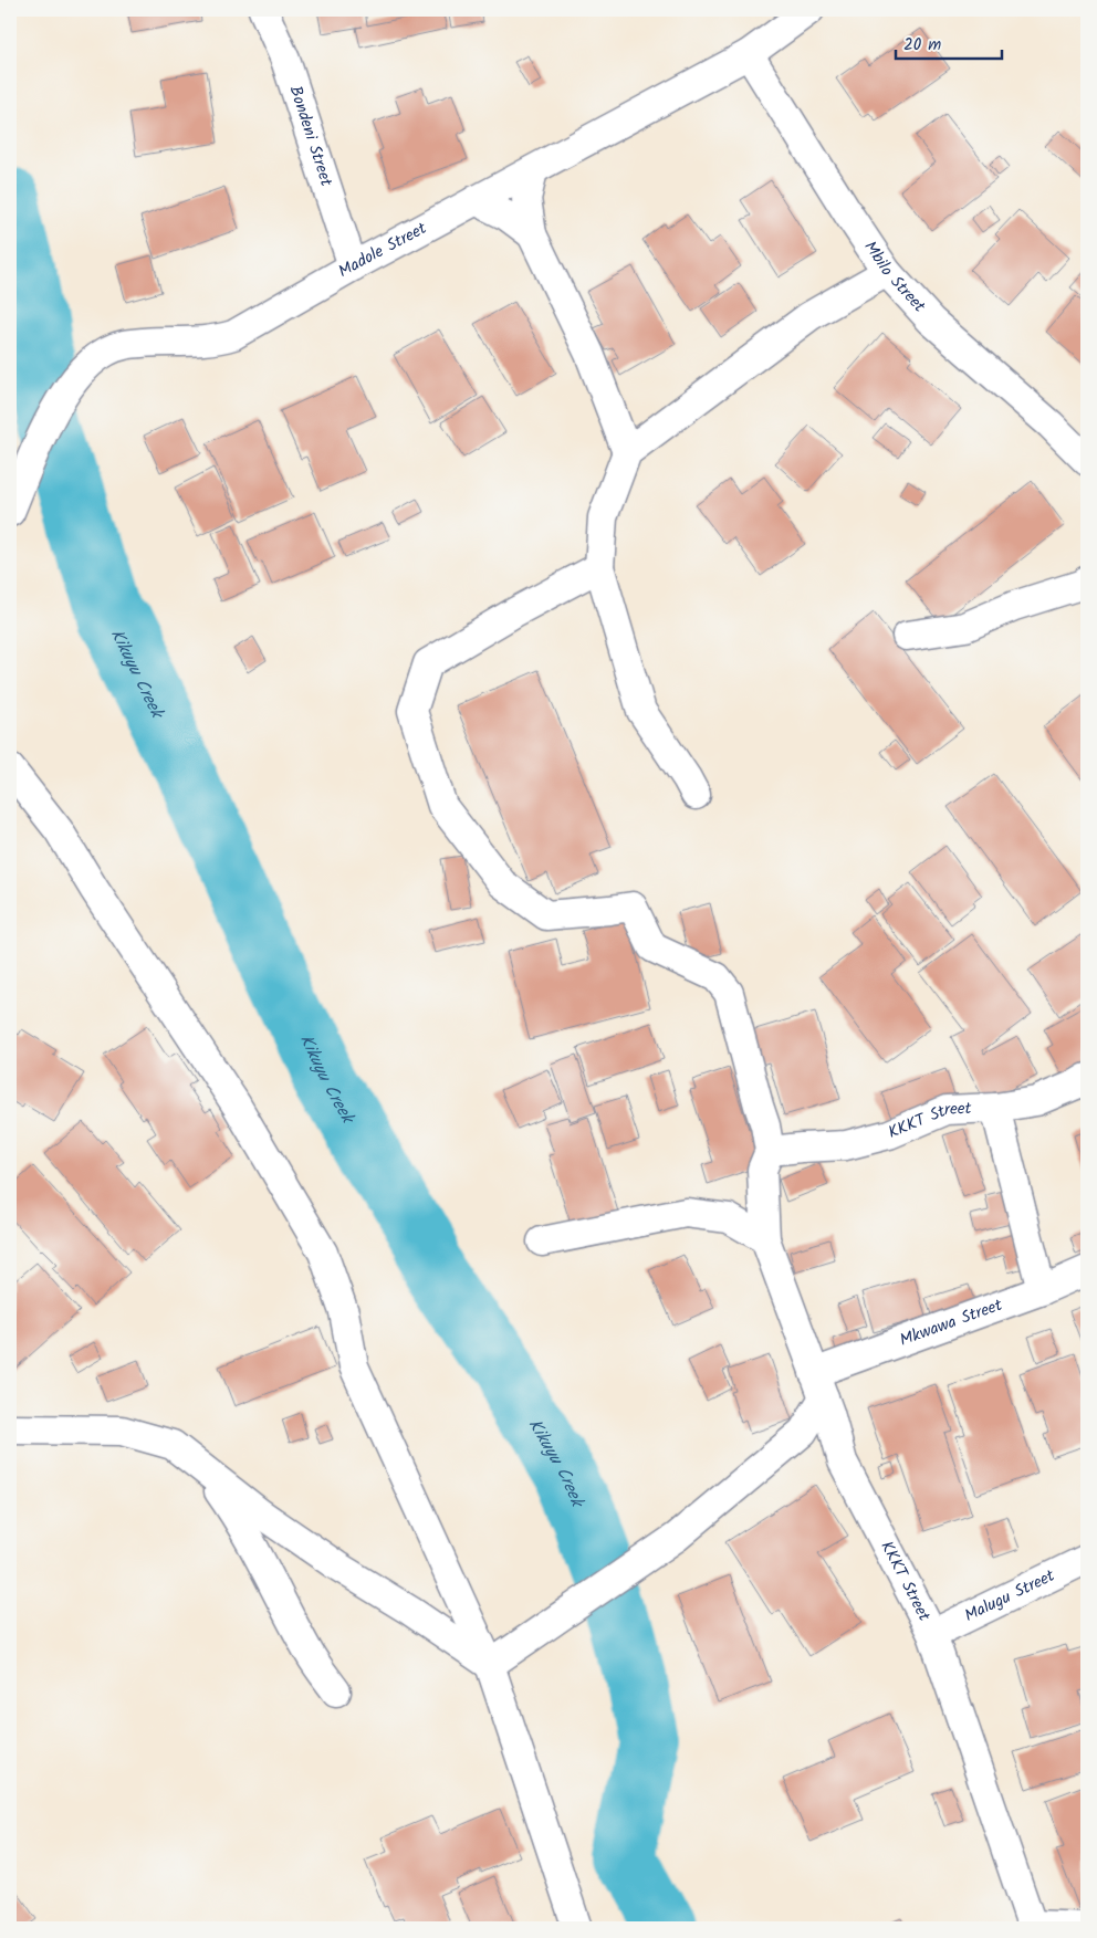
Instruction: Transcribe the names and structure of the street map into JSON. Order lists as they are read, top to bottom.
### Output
{
  "streets": {
    "street": [
      "Bondeni Street",
      "Madole Street",
      "Mbilo Street",
      "KKKT Street",
      "Mkwawa Street",
      "Malugu Street"
    ]
  },
  "crossings": [
    ["Bondeni Street", "Madole Street"],
    ["Madole Street", "Mbilo Street"],
    ["KKKT Street", "Mkwawa Street"],
    ["KKKT Street", "Malugu Street"]
  ],
  "water": ["Kikuyu Creek"],
  "scale_bar": "20 m"
}
